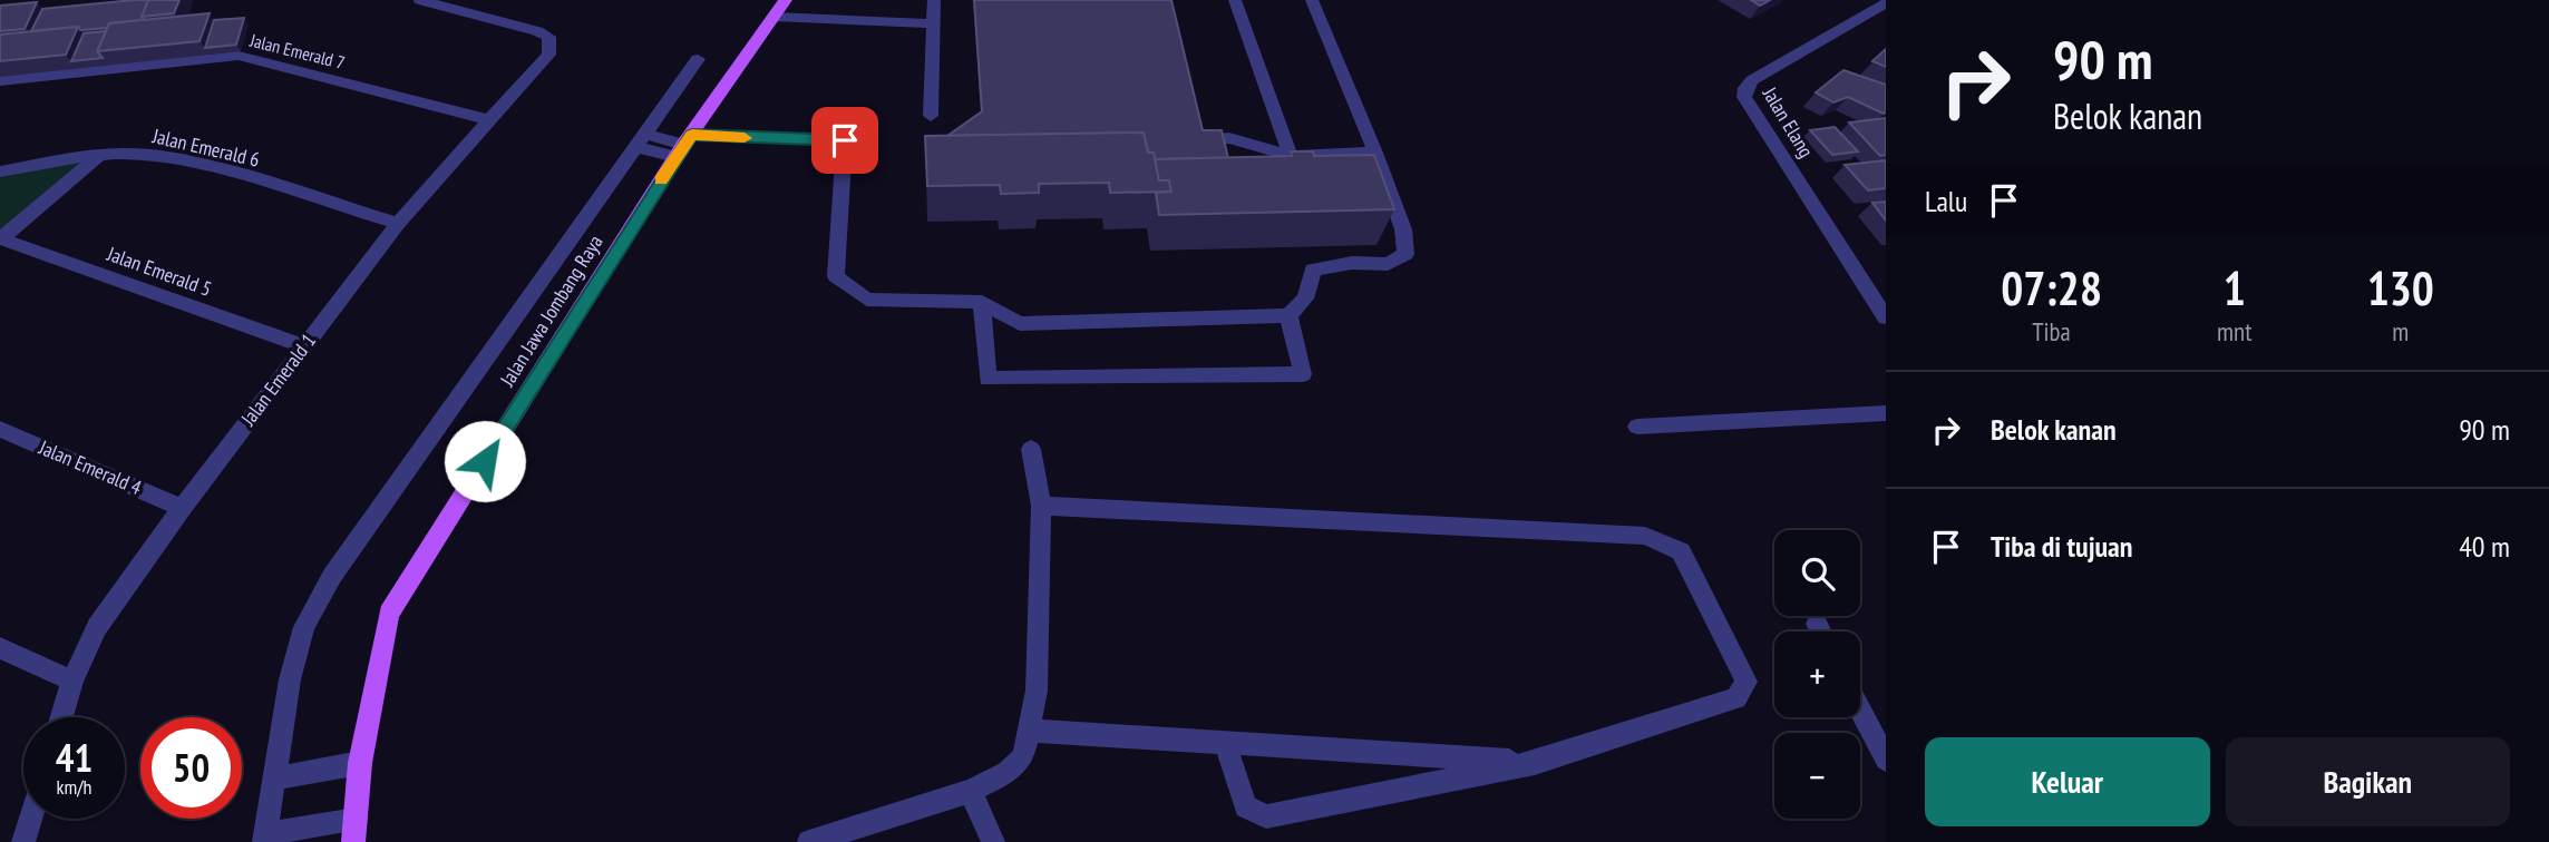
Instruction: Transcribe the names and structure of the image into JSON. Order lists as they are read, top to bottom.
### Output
{
  "streets": {
    "main road": ["Jalan Jawa Jombang Raya"],
    "street": [
      "Jalan Emerald 7",
      "Jalan Elang",
      "Jalan Emerald 6",
      "Jalan Emerald 5",
      "Jalan Emerald 1",
      "Jalan Emerald 4"
    ]
  },
  "crossings": [
    ["Jalan Emerald 7", "Jalan Emerald 1"],
    ["Jalan Emerald 6", "Jalan Emerald 1"],
    ["Jalan Emerald 5", "Jalan Emerald 1"],
    ["Jalan Emerald 1", "Jalan Emerald 4"]
  ],
  "page": {
    "turn": ["90 m", "Belok kanan"],
    "then": "Lalu",
    "eta": [
      "07:28",
      "Tiba",
      "1",
      "mnt",
      "130",
      "m"
    ],
    "list": [
      {
        "name": "Belok kanan",
        "value": "90 m"
      },
      {
        "name": "Tiba di tujuan",
        "value": "40 m"
      }
    ],
    "map_buttons": ["+", "−"],
    "speed": "41 km/h",
    "limit": "50",
    "buttons": ["Keluar", "Bagikan"]
  }
}
